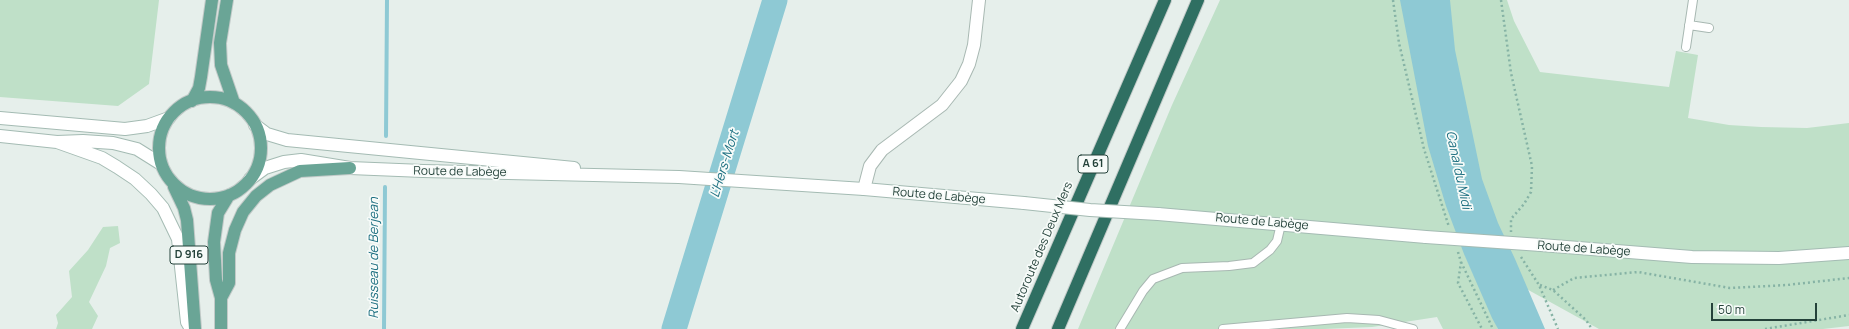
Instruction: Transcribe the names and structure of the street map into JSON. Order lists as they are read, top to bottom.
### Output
{
  "streets": {
    "highway": ["A 61", "Autoroute des Deux Mers"],
    "main road": ["D 916"],
    "street": ["Route de Labège"]
  },
  "crossings": [
    ["Route de Labège", "D 916"]
  ],
  "water": ["L'Hers-Mort", "Canal du Midi", "Ruisseau de Berjean"],
  "scale_bar": "50 m"
}
